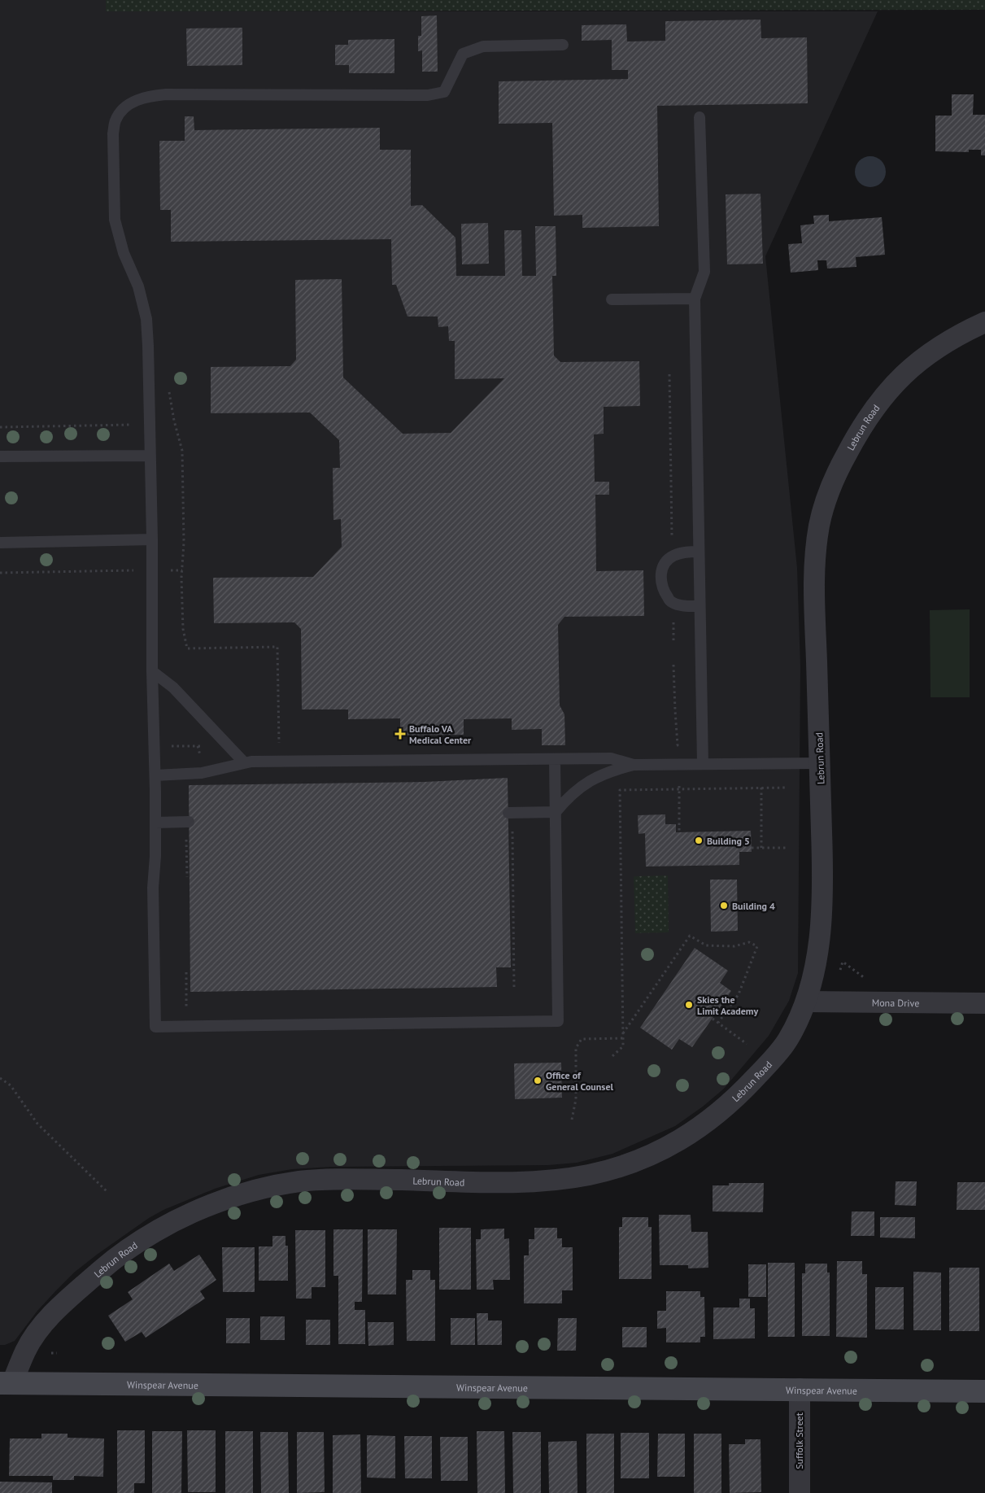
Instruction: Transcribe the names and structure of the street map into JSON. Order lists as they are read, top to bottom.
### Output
{
  "streets": {
    "street": [
      "Lebrun Road",
      "Mona Drive",
      "Winspear Avenue",
      "Suffolk Street"
    ]
  },
  "crossings": [
    ["Lebrun Road", "Mona Drive"],
    ["Lebrun Road", "Winspear Avenue"],
    ["Winspear Avenue", "Suffolk Street"]
  ],
  "places": {
    "health": ["Buffalo VA Medical Center"],
    "other": [
      "Building 5",
      "Building 4",
      "Skies the Limit Academy",
      "Office of General Counsel"
    ]
  }
}
